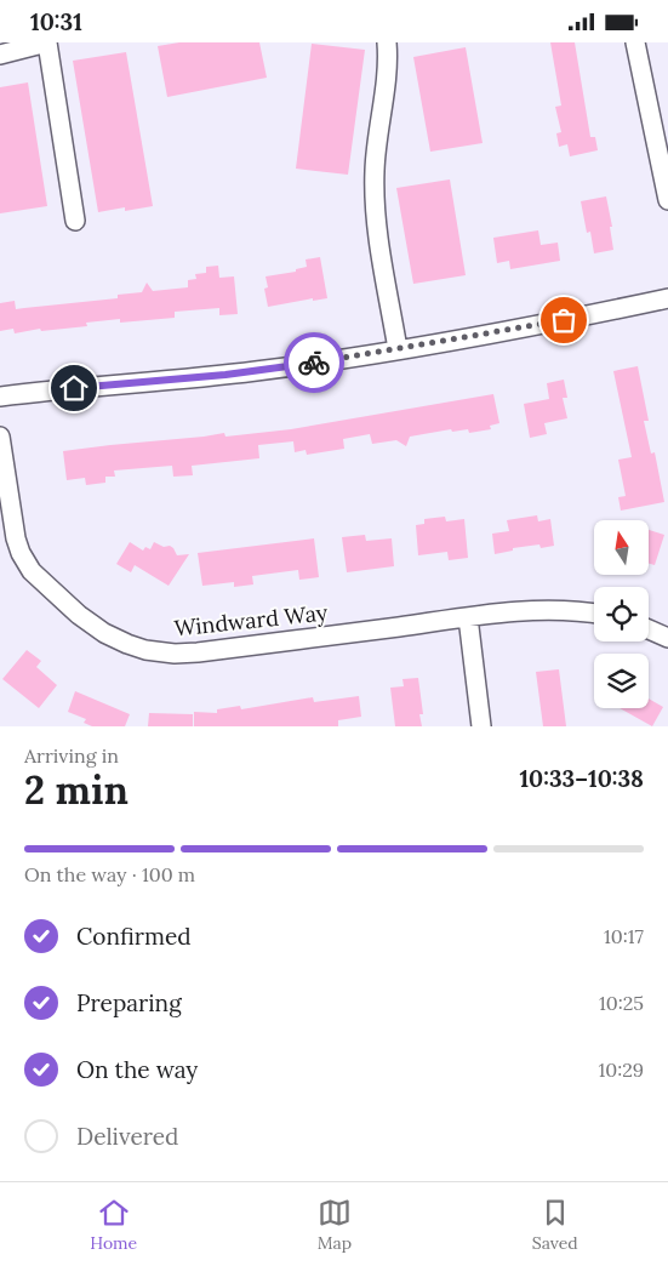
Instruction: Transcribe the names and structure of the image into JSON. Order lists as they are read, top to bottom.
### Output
{
  "streets": {
    "street": ["Windward Way"]
  },
  "north": "top",
  "page": {
    "status": "10:31",
    "heading": ["2 min", "Arriving in", "10:33–10:38"],
    "bar": "On the way · 100 m",
    "list": [
      ["Confirmed", "10:17"],
      ["Preparing", "10:25"],
      ["On the way", "10:29"],
      "Delivered"
    ],
    "tabs": ["Home", "Map", "Saved"]
  }
}
